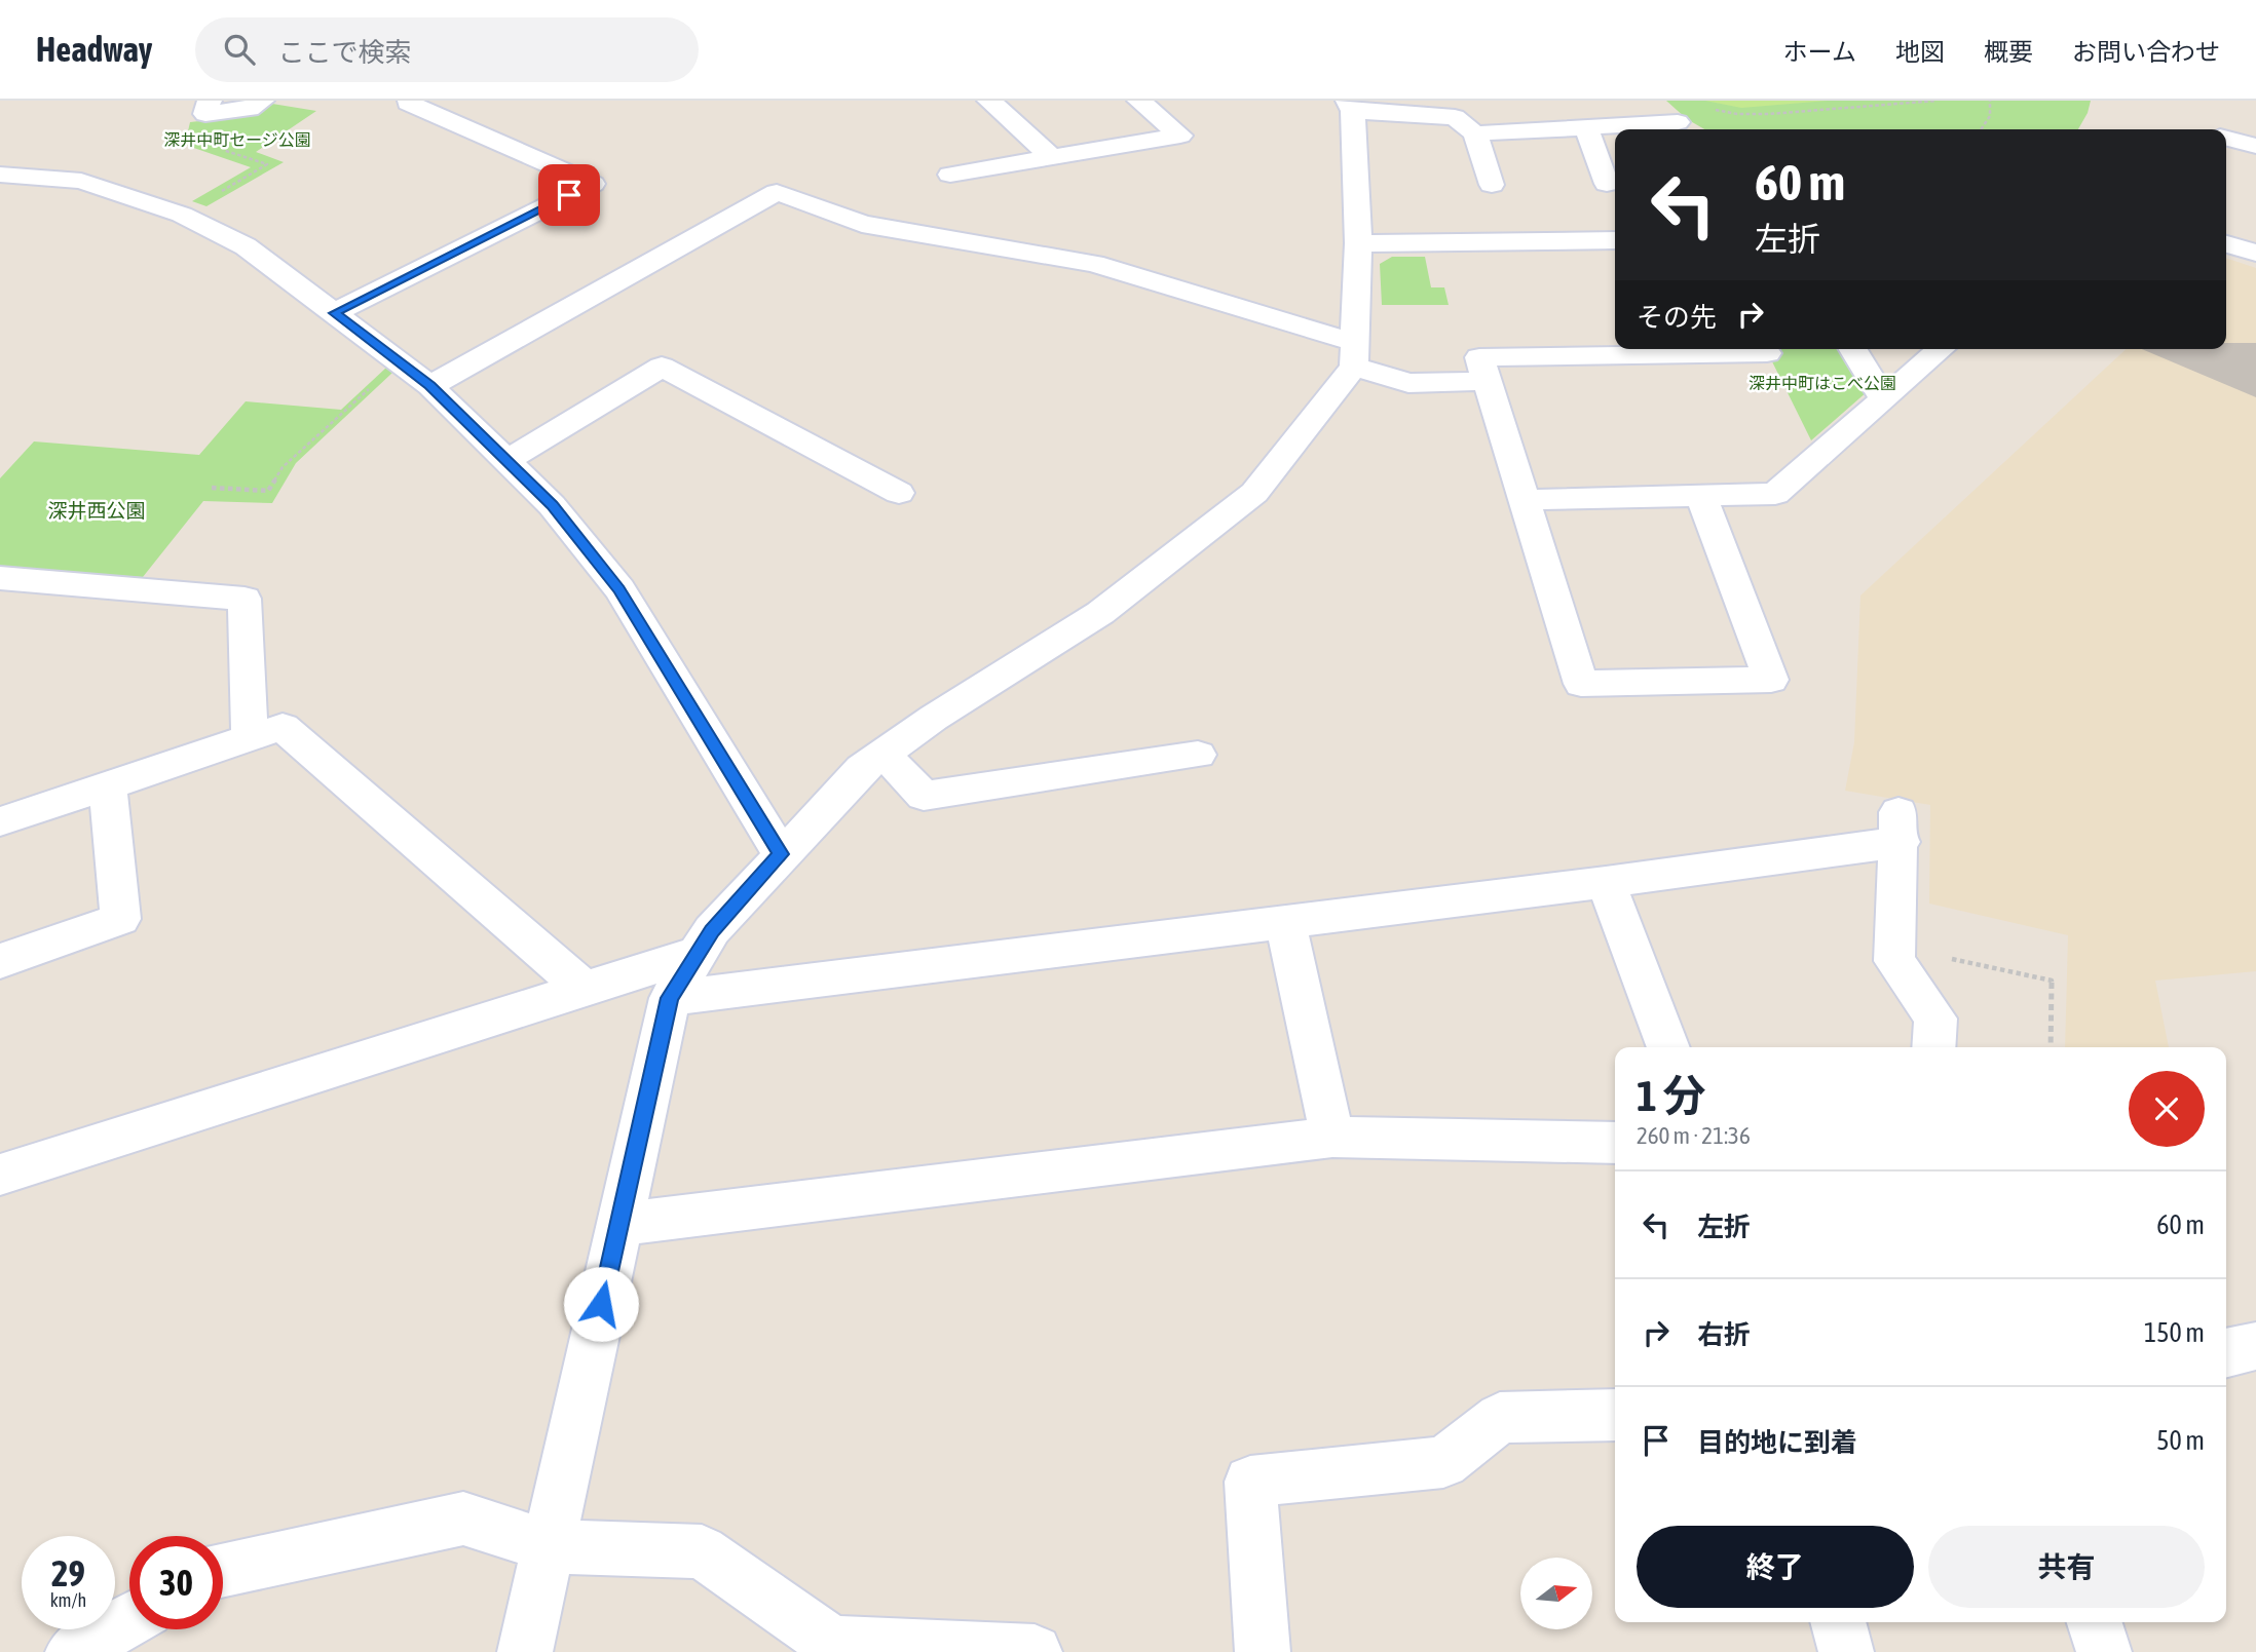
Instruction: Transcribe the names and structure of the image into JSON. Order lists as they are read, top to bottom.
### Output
{
  "parks": ["深井中町セージ公園", "深井中町はこべ公園", "深井西公園"],
  "north": "right",
  "page": {
    "header": "Headway",
    "search": "ここで検索",
    "nav": [
      "ホーム",
      "地図",
      "概要",
      "お問い合わせ"
    ],
    "turn": ["60 m", "左折"],
    "then": "その先",
    "heading": ["1 分", "260 m · 21:36"],
    "list": [
      {
        "name": "左折",
        "value": "60 m"
      },
      {
        "name": "右折",
        "value": "150 m"
      },
      {
        "name": "目的地に到着",
        "value": "50 m"
      }
    ],
    "buttons": ["終了", "共有"],
    "speed": "29 km/h",
    "limit": "30"
  }
}
